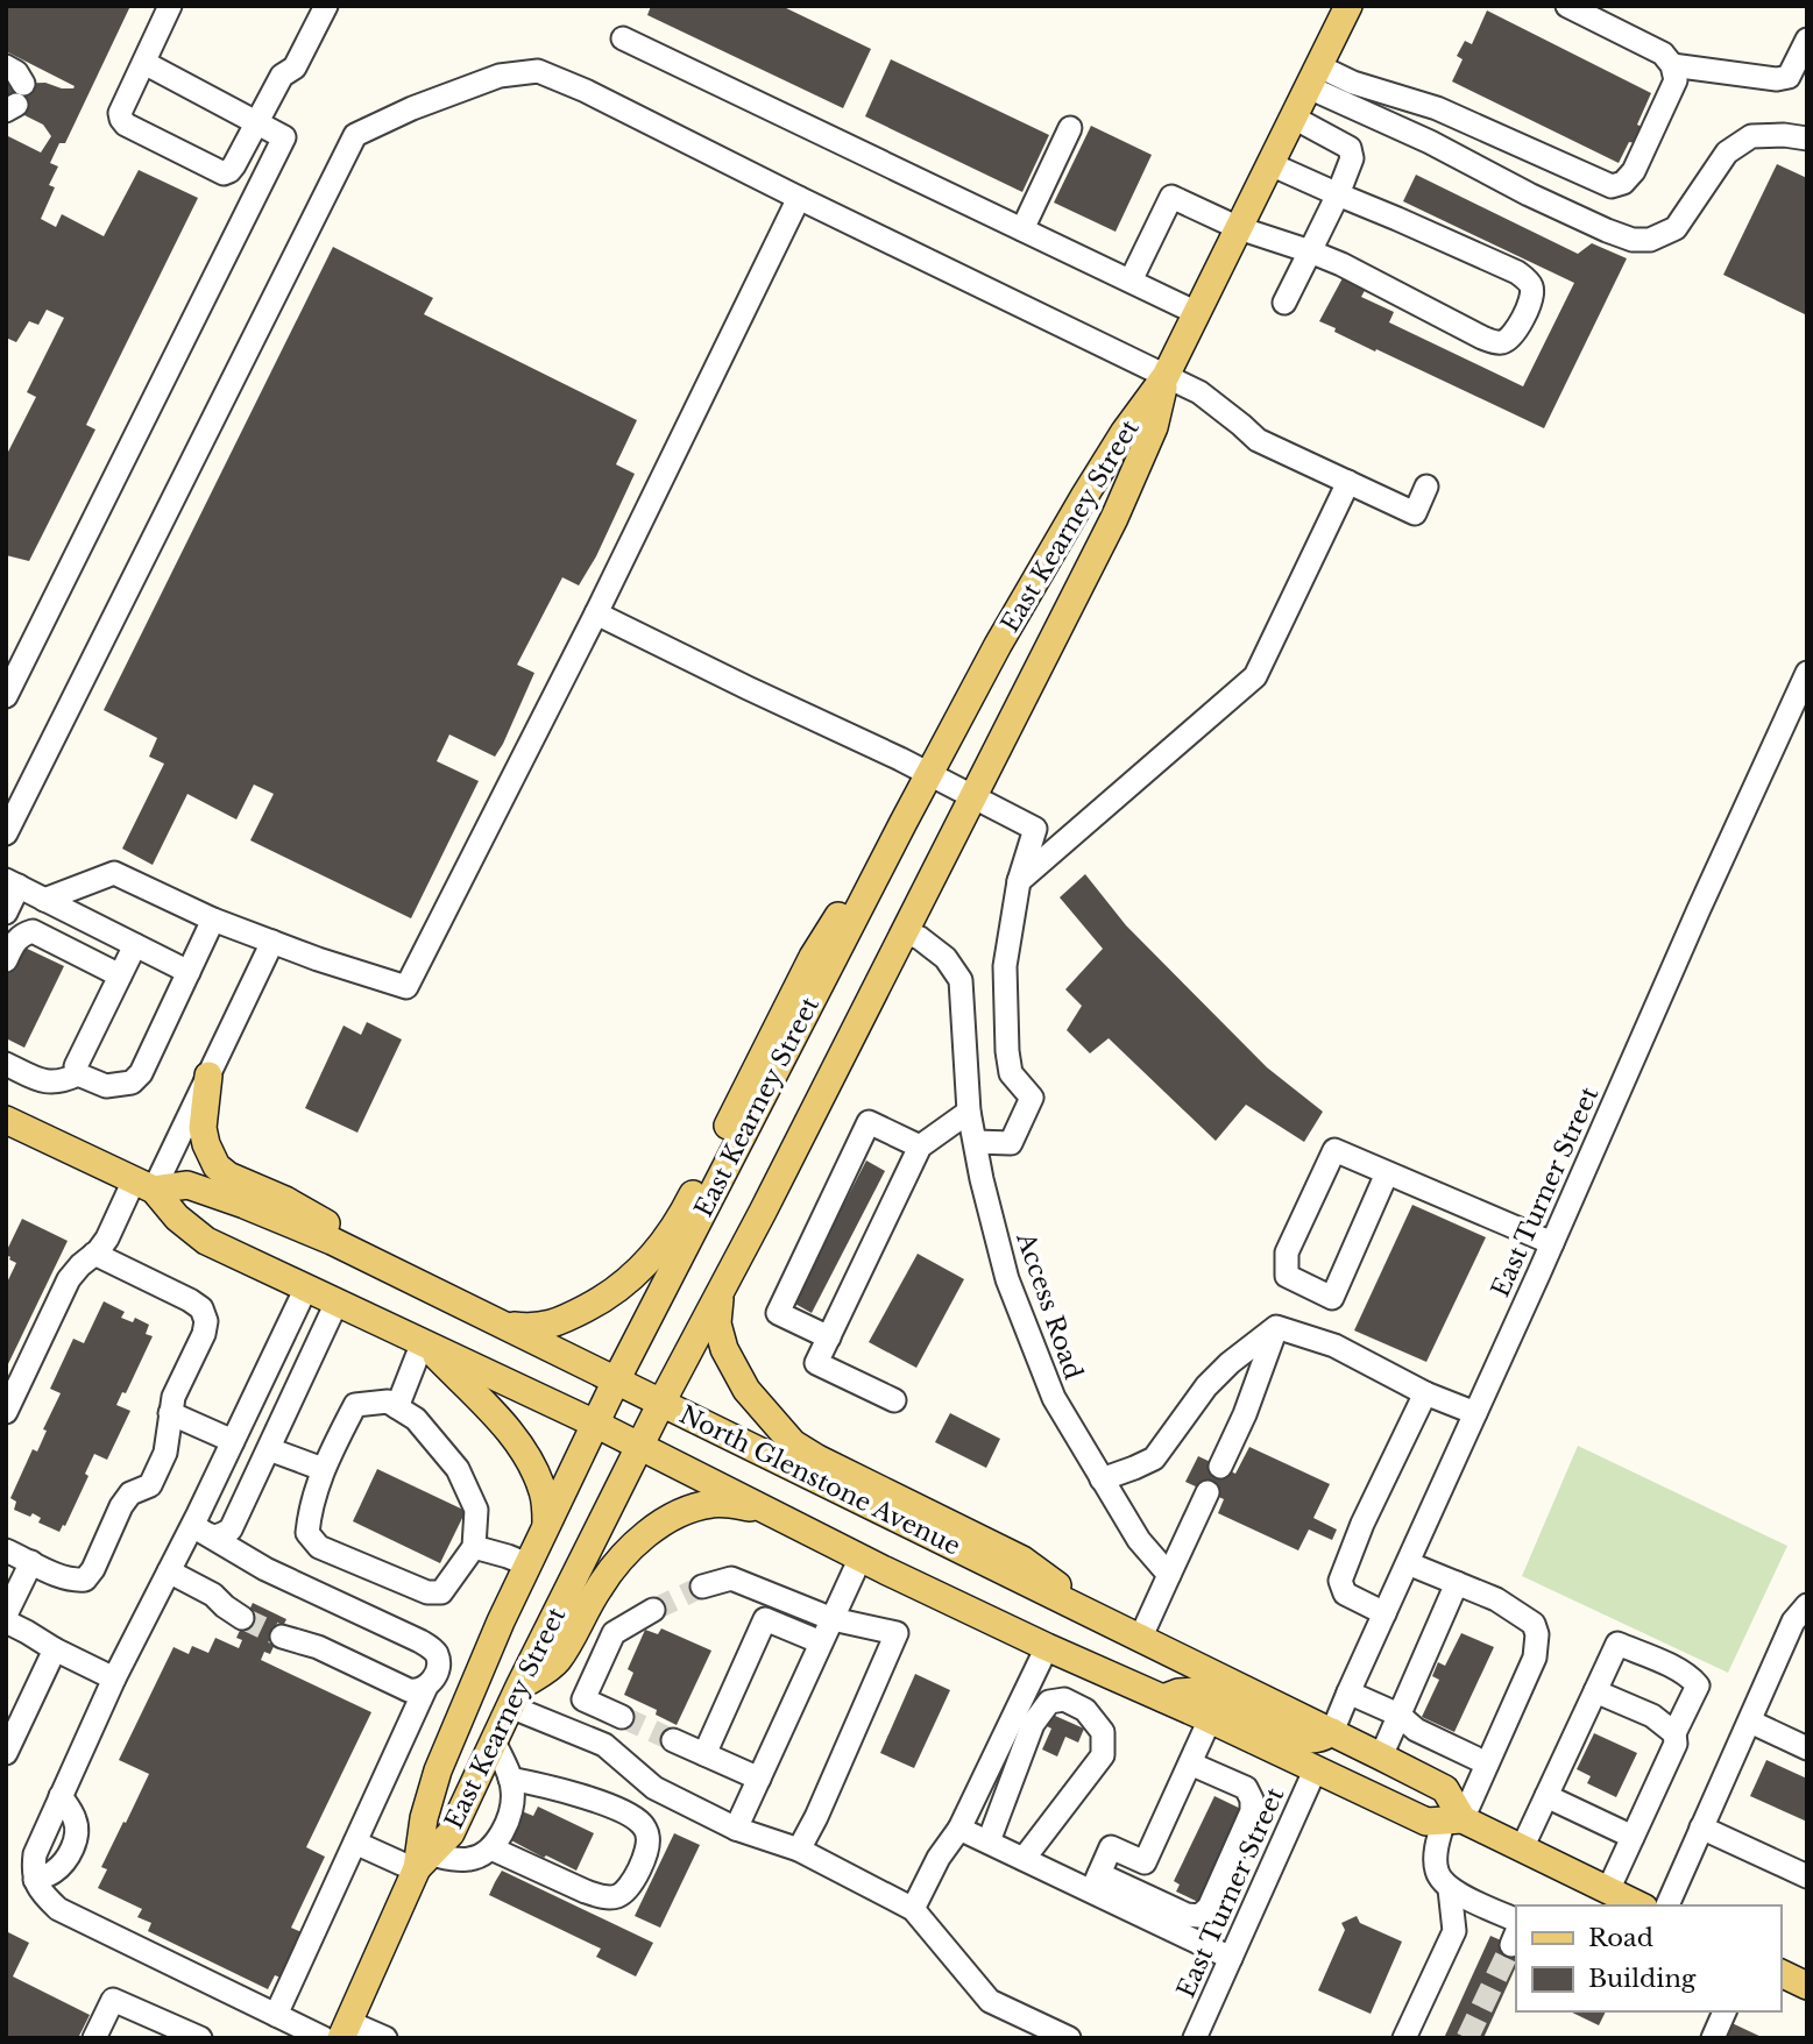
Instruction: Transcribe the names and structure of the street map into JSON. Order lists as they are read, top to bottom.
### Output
{
  "streets": {
    "main road": ["East Kearney Street", "North Glenstone Avenue"],
    "street": ["East Turner Street", "Access Road"]
  },
  "crossings": [
    ["East Kearney Street", "Access Road"],
    ["East Kearney Street", "North Glenstone Avenue"],
    ["East Turner Street", "North Glenstone Avenue"]
  ],
  "legend": ["Road", "Building"]
}
